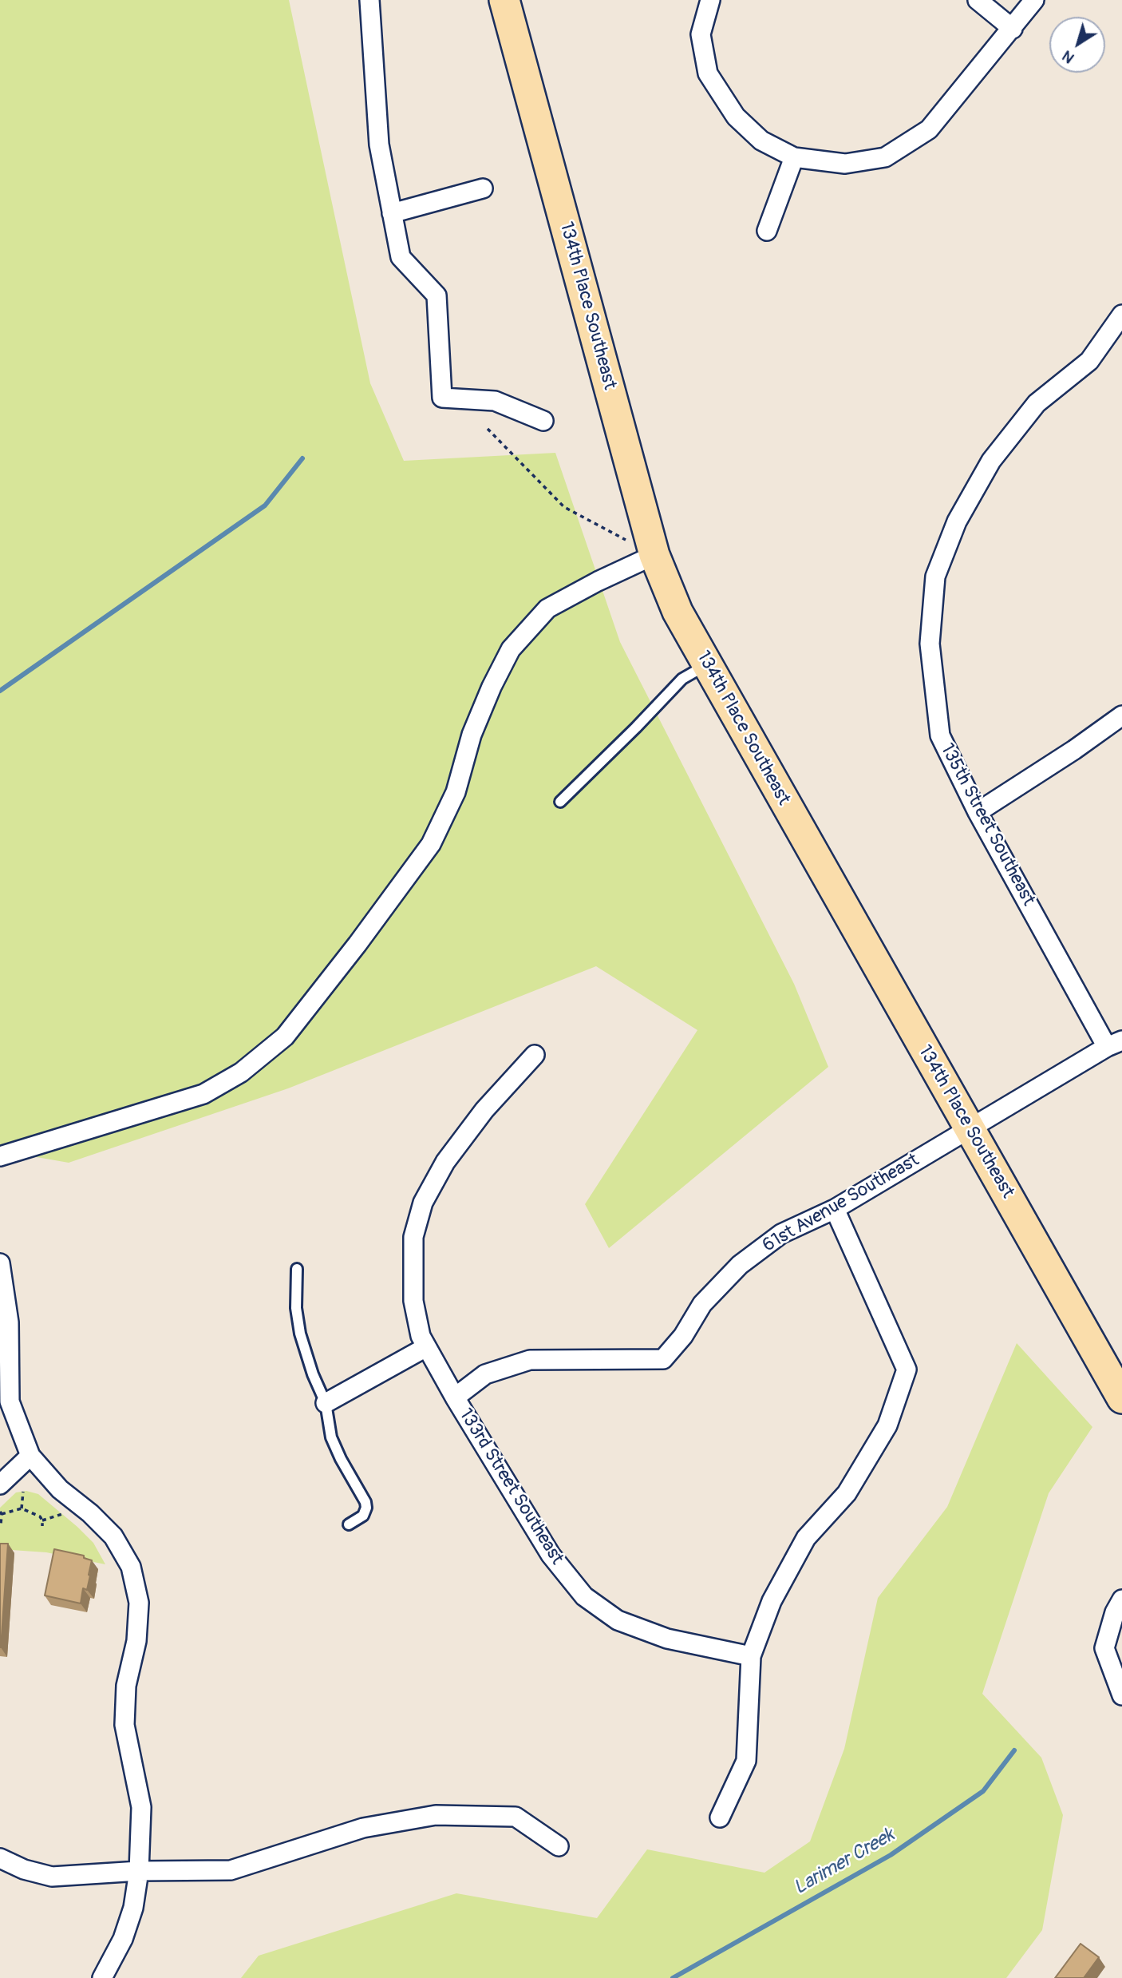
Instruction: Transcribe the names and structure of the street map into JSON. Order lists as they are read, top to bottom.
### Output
{
  "streets": {
    "main road": ["134th Place Southeast"],
    "street": ["135th Street Southeast", "61st Avenue Southeast", "133rd Street Southeast"]
  },
  "crossings": [
    ["134th Place Southeast", "61st Avenue Southeast"],
    ["135th Street Southeast", "61st Avenue Southeast"],
    ["61st Avenue Southeast", "133rd Street Southeast"]
  ],
  "water": ["Larimer Creek"],
  "north": "bottom left"
}
